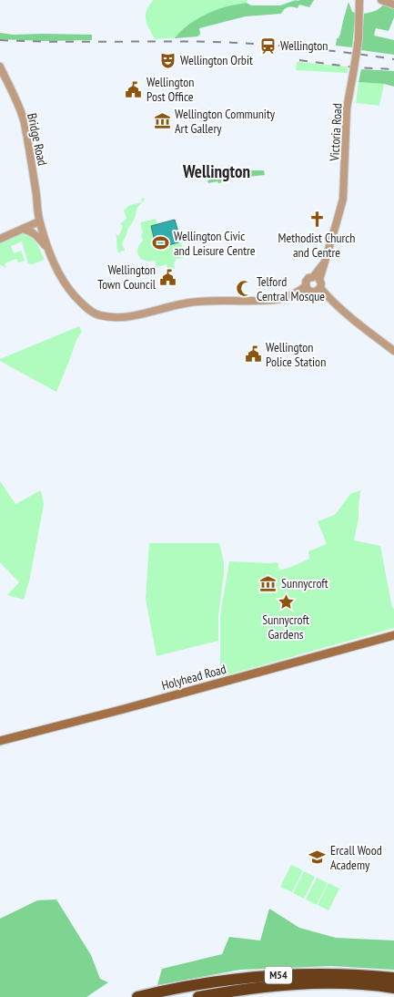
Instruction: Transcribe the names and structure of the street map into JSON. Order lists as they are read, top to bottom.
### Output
{
  "streets": {
    "highway": ["M54"],
    "main road": ["Holyhead Road"],
    "street": ["Victoria Road", "Bridge Road"]
  },
  "districts": ["Wellington"],
  "places": {
    "station": ["Wellington"],
    "theatre": ["Wellington Orbit"],
    "public building": ["Wellington Post Office", "Wellington Town Council", "Wellington Police Station"],
    "museum": ["Wellington Community Art Gallery", "Sunnycroft"],
    "church": ["Methodist Church and Centre"],
    "sports": ["Wellington Civic and Leisure Centre"],
    "mosque": ["Telford Central Mosque"],
    "place": ["Sunnycroft Gardens"],
    "school or university": ["Ercall Wood Academy"]
  }
}
